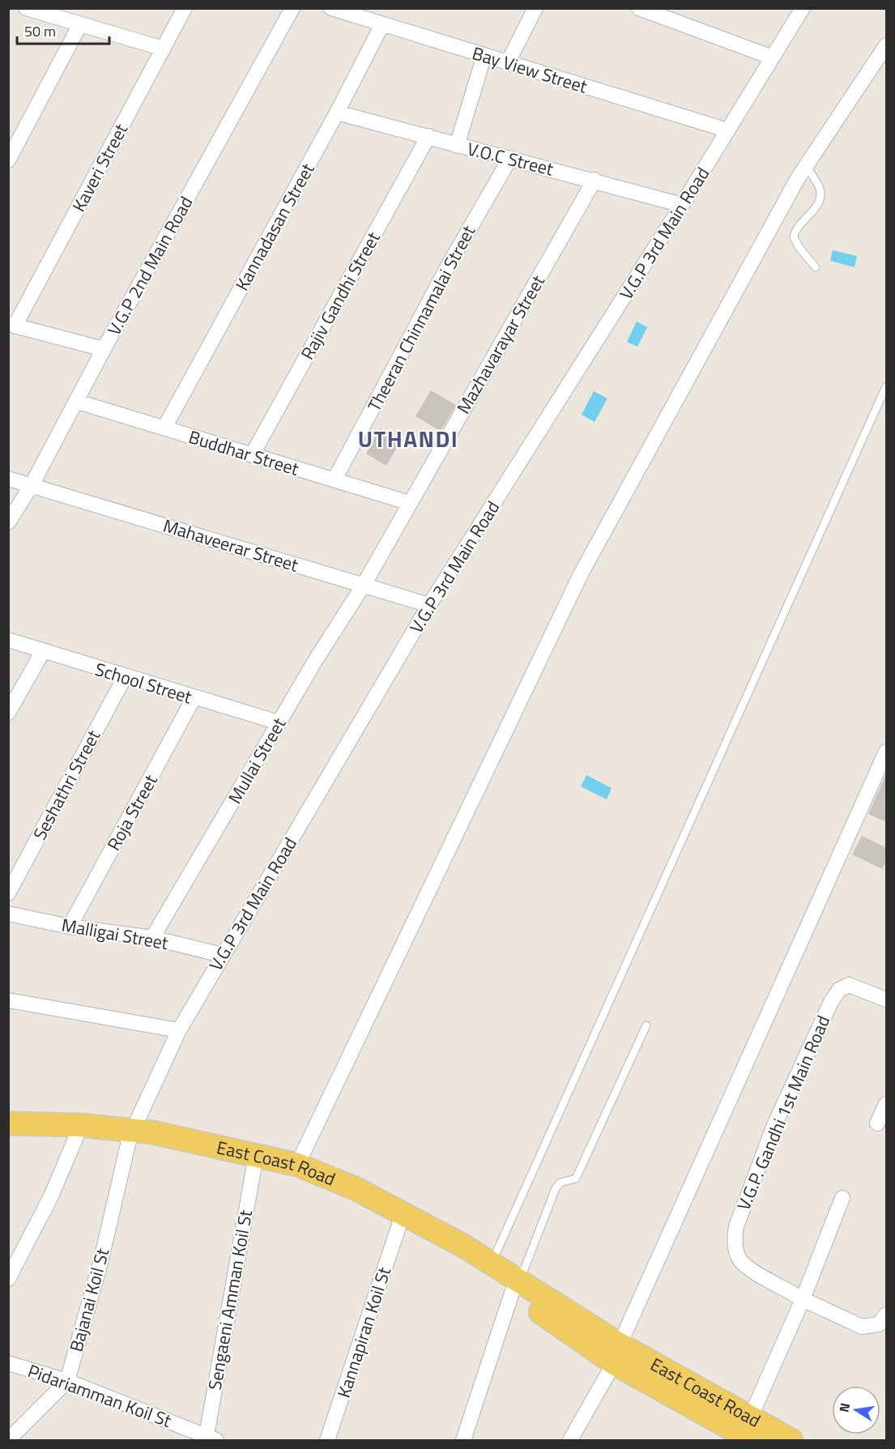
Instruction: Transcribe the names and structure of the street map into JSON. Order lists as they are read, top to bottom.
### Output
{
  "streets": {
    "main road": ["East Coast Road"],
    "street": [
      "Bay View Street",
      "V.O.C Street",
      "Kaveri Street",
      "Kannadasan Street",
      "V.G.P 3rd Main Road",
      "V.G.P 2nd Main Road",
      "Rajiv Gandhi Street",
      "Theeran Chinnamalai Street",
      "Mazhavarayar Street",
      "Buddhar Street",
      "Mahaveerar Street",
      "School Street",
      "Mullai Street",
      "Seshathri Street",
      "Roja Street",
      "Malligai Street",
      "V.G.P. Gandhi 1st Main Road",
      "Bajanai Koil St",
      "Sengaeni Amman Koil St",
      "Kannapiran Koil St",
      "Pidariamman Koil St"
    ]
  },
  "crossings": [
    ["Bay View Street", "Kannadasan Street"],
    ["Bay View Street", "V.G.P 3rd Main Road"],
    ["V.O.C Street", "Kannadasan Street"],
    ["V.O.C Street", "V.G.P 3rd Main Road"],
    ["V.O.C Street", "Rajiv Gandhi Street"],
    ["V.O.C Street", "Theeran Chinnamalai Street"],
    ["V.O.C Street", "Mazhavarayar Street"],
    ["Kannadasan Street", "Buddhar Street"],
    ["V.G.P 3rd Main Road", "Mahaveerar Street"],
    ["V.G.P 3rd Main Road", "Malligai Street"],
    ["V.G.P 3rd Main Road", "East Coast Road"],
    ["V.G.P 3rd Main Road", "Bajanai Koil St"],
    ["V.G.P 2nd Main Road", "Buddhar Street"],
    ["V.G.P 2nd Main Road", "Mahaveerar Street"],
    ["Rajiv Gandhi Street", "Buddhar Street"],
    ["Theeran Chinnamalai Street", "Buddhar Street"],
    ["Mazhavarayar Street", "Buddhar Street"],
    ["Mazhavarayar Street", "Mahaveerar Street"],
    ["Mazhavarayar Street", "Mullai Street"],
    ["Mahaveerar Street", "Mullai Street"],
    ["School Street", "Mullai Street"],
    ["School Street", "Seshathri Street"],
    ["School Street", "Roja Street"],
    ["Mullai Street", "Malligai Street"],
    ["Roja Street", "Malligai Street"],
    ["East Coast Road", "Bajanai Koil St"],
    ["East Coast Road", "Sengaeni Amman Koil St"],
    ["East Coast Road", "Kannapiran Koil St"],
    ["Bajanai Koil St", "Pidariamman Koil St"],
    ["Sengaeni Amman Koil St", "Pidariamman Koil St"]
  ],
  "districts": ["UTHANDI"],
  "scale_bar": "50 m",
  "north": "left"
}
